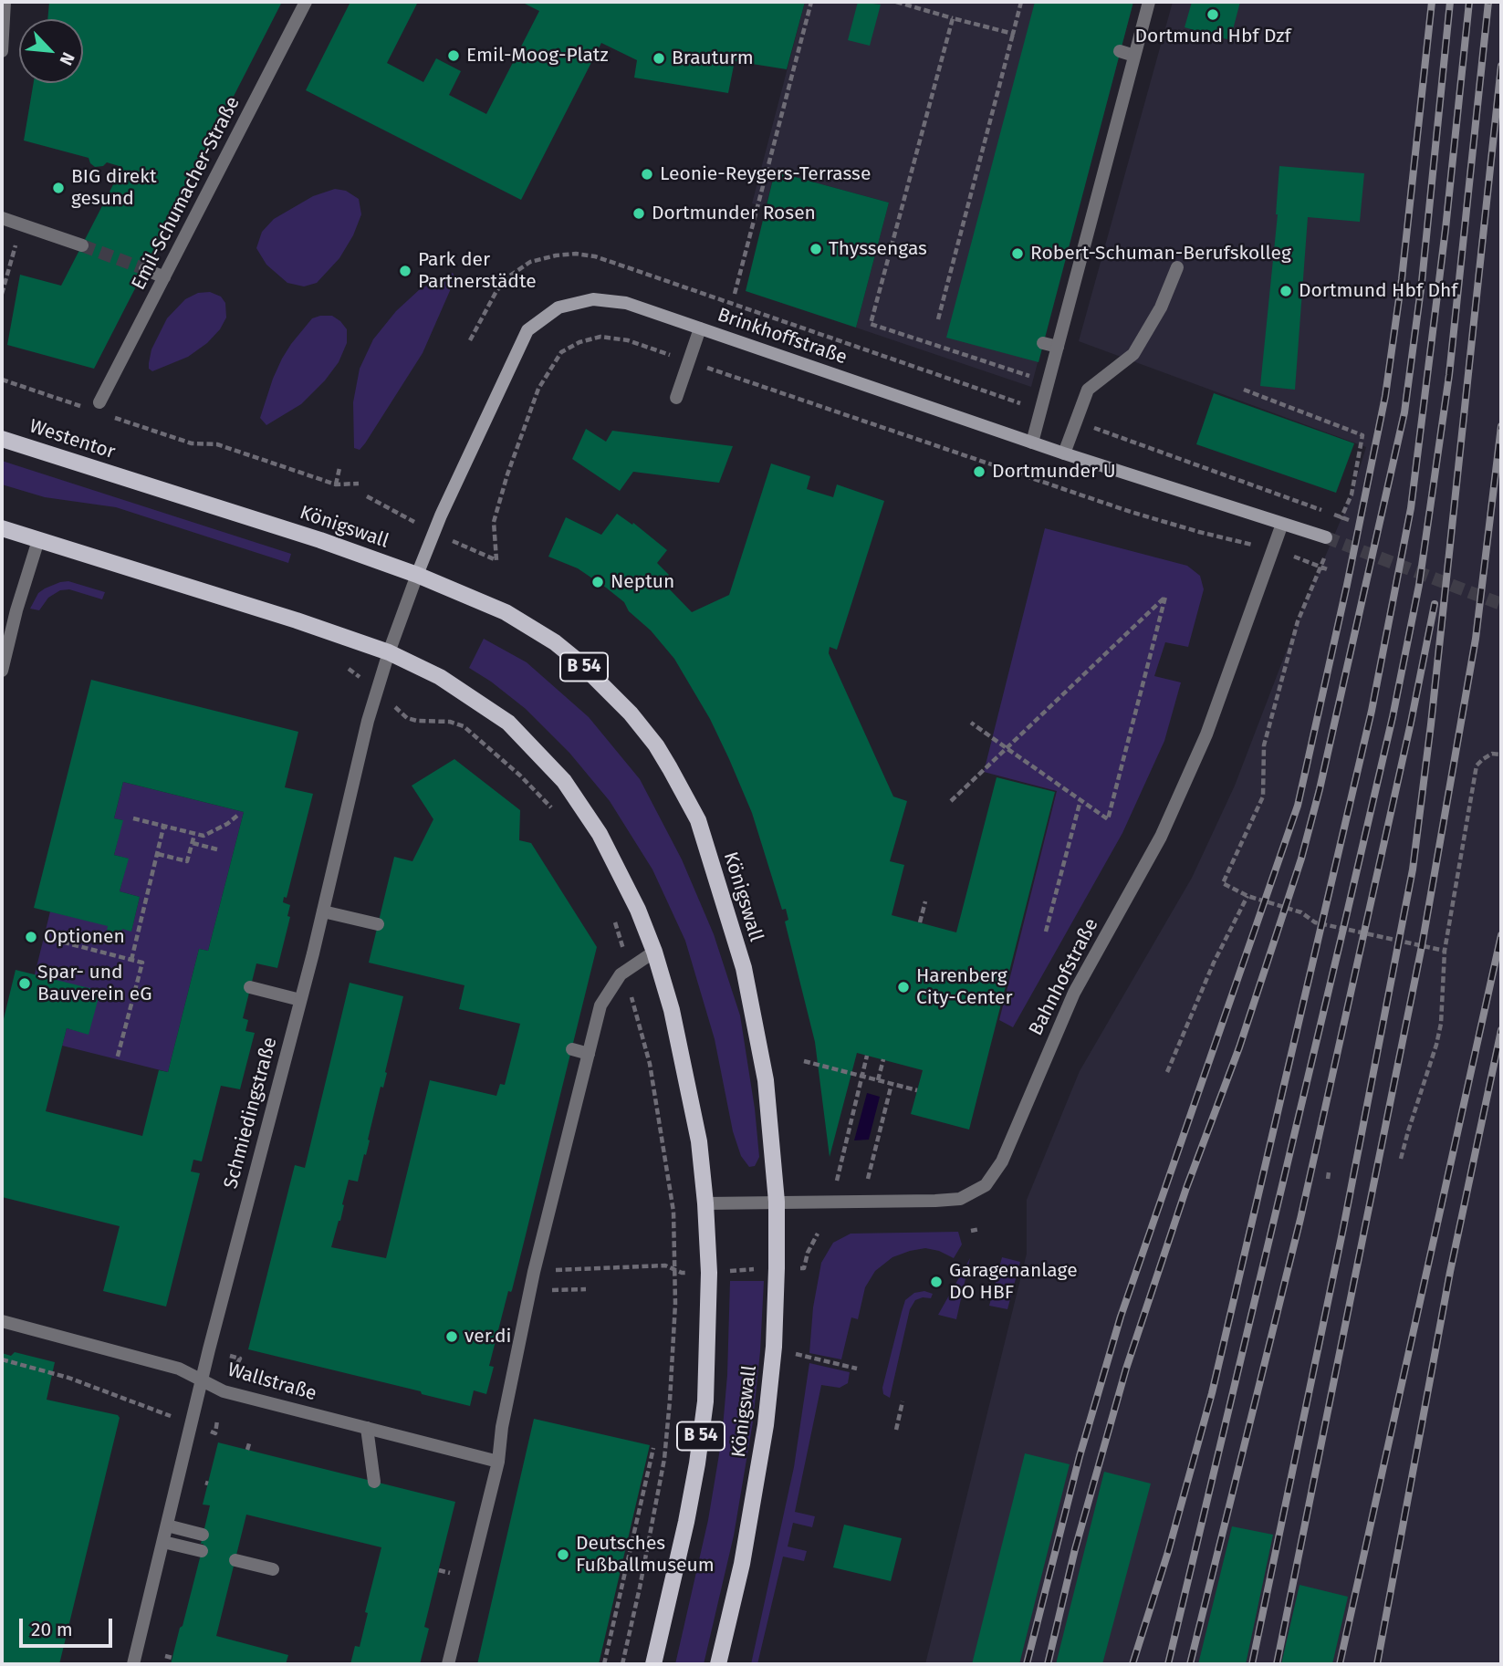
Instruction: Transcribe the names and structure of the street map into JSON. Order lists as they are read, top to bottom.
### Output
{
  "streets": {
    "main road": ["Westentor", "Königswall", "B 54"],
    "street": [
      "Emil-Schumacher-Straße",
      "Brinkhoffstraße",
      "Bahnhofstraße",
      "Schmiedingstraße",
      "Wallstraße"
    ]
  },
  "crossings": [
    ["Brinkhoffstraße", "Königswall"],
    ["Brinkhoffstraße", "Bahnhofstraße"],
    ["Brinkhoffstraße", "Schmiedingstraße"],
    ["Westentor", "Königswall"],
    ["Königswall", "Bahnhofstraße"],
    ["Königswall", "Schmiedingstraße"],
    ["B 54", "Bahnhofstraße"],
    ["B 54", "Schmiedingstraße"],
    ["Schmiedingstraße", "Wallstraße"]
  ],
  "places": [
    "Dortmund Hbf Dzf",
    "Emil-Moog-Platz",
    "Brauturm",
    "Leonie-Reygers-Terrasse",
    "BIG direkt gesund",
    "Dortmunder Rosen",
    "Thyssengas",
    "Robert-Schuman-Berufskolleg",
    "Park der Partnerstädte",
    "Dortmund Hbf Dhf",
    "Dortmunder U",
    "Neptun",
    "Optionen",
    "Spar- und Bauverein eG",
    "Harenberg City-Center",
    "Garagenanlage DO HBF",
    "ver.di",
    "Deutsches Fußballmuseum"
  ],
  "scale_bar": "20 m",
  "north": "bottom right"
}
